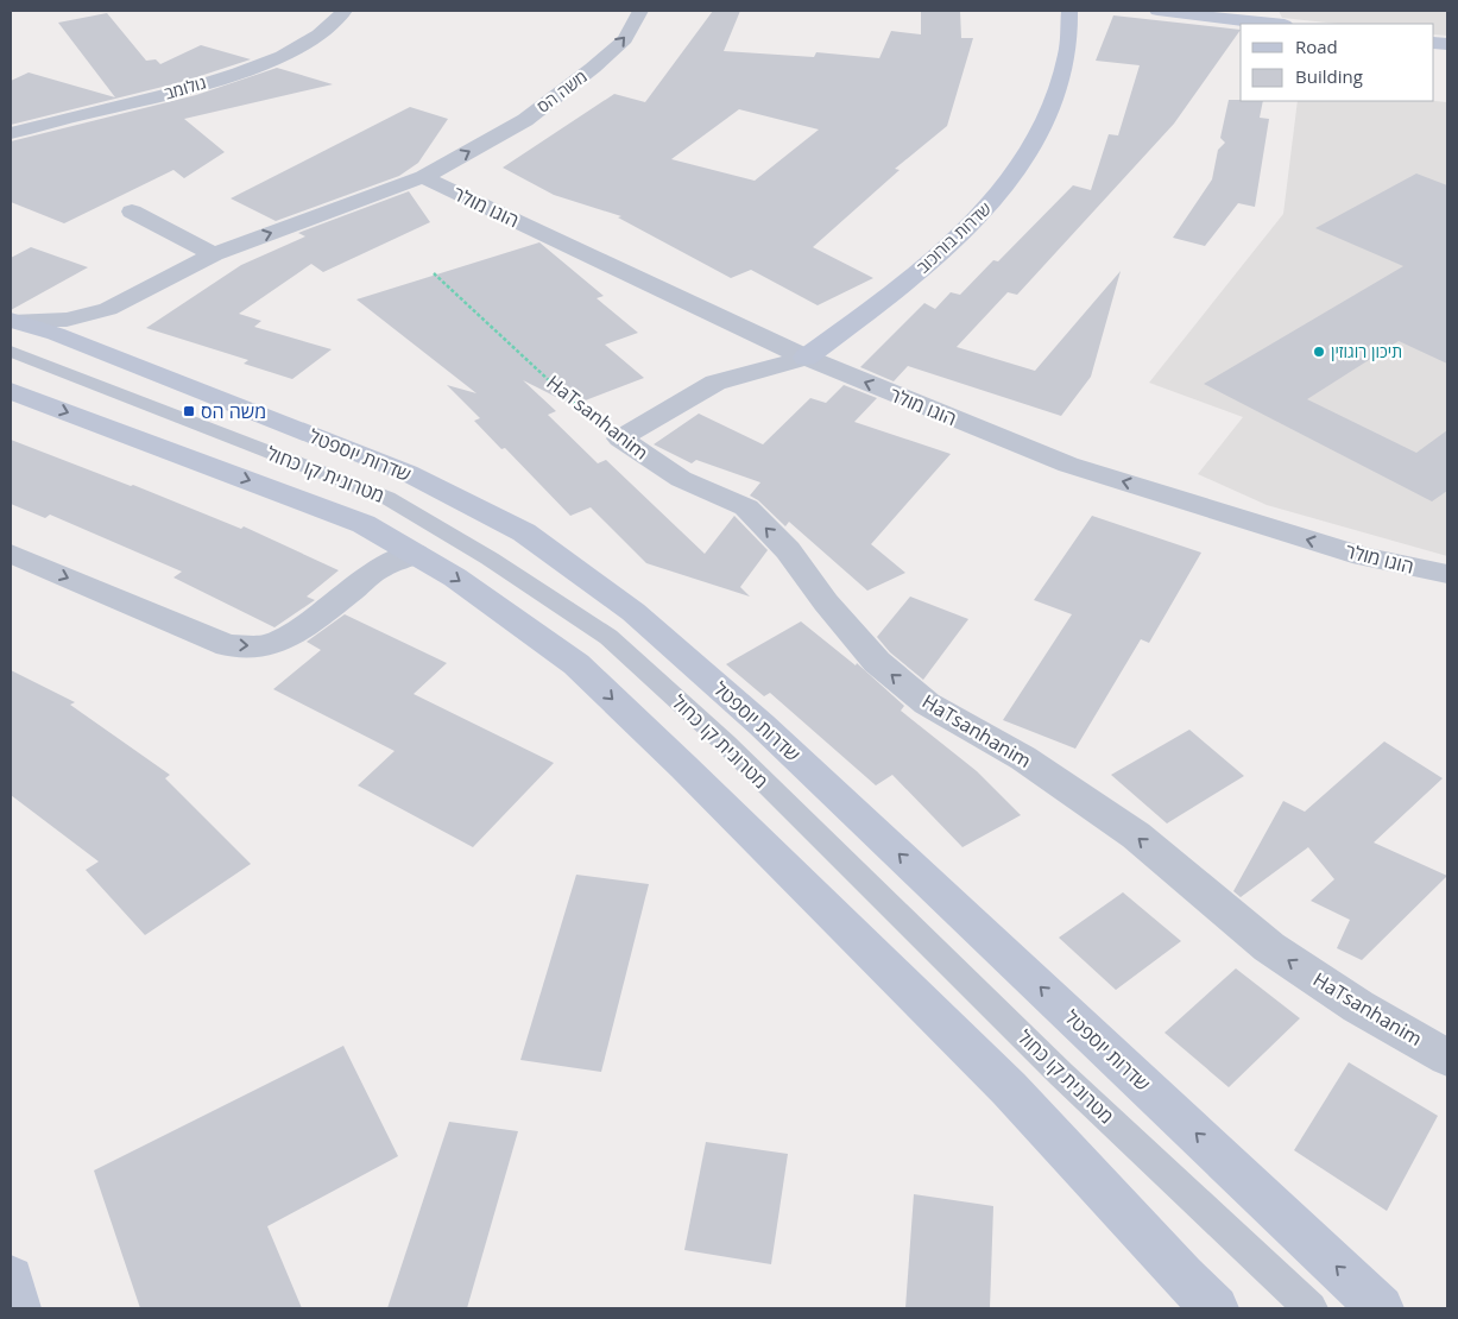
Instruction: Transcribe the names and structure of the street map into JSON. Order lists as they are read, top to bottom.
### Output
{
  "streets": {
    "street": [
      "גולומב",
      "משה הס",
      "הוגו מולר",
      "שדרות בורוכוב",
      "HaTsanhanim",
      "שדרות יוספטל"
    ],
    "lane": ["מטרונית קו כחול"]
  },
  "crossings": [
    ["משה הס", "הוגו מולר"],
    ["משה הס", "שדרות יוספטל"],
    ["משה הס", "מטרונית קו כחול"],
    ["הוגו מולר", "שדרות בורוכוב"],
    ["שדרות יוספטל", "מטרונית קו כחול"]
  ],
  "one_way": ["משה הס", "הוגו מולר", "HaTsanhanim"],
  "places": {
    "other": ["תיכון רוגוזין"],
    "transit": ["משה הס"]
  },
  "legend": ["Road", "Building"]
}
